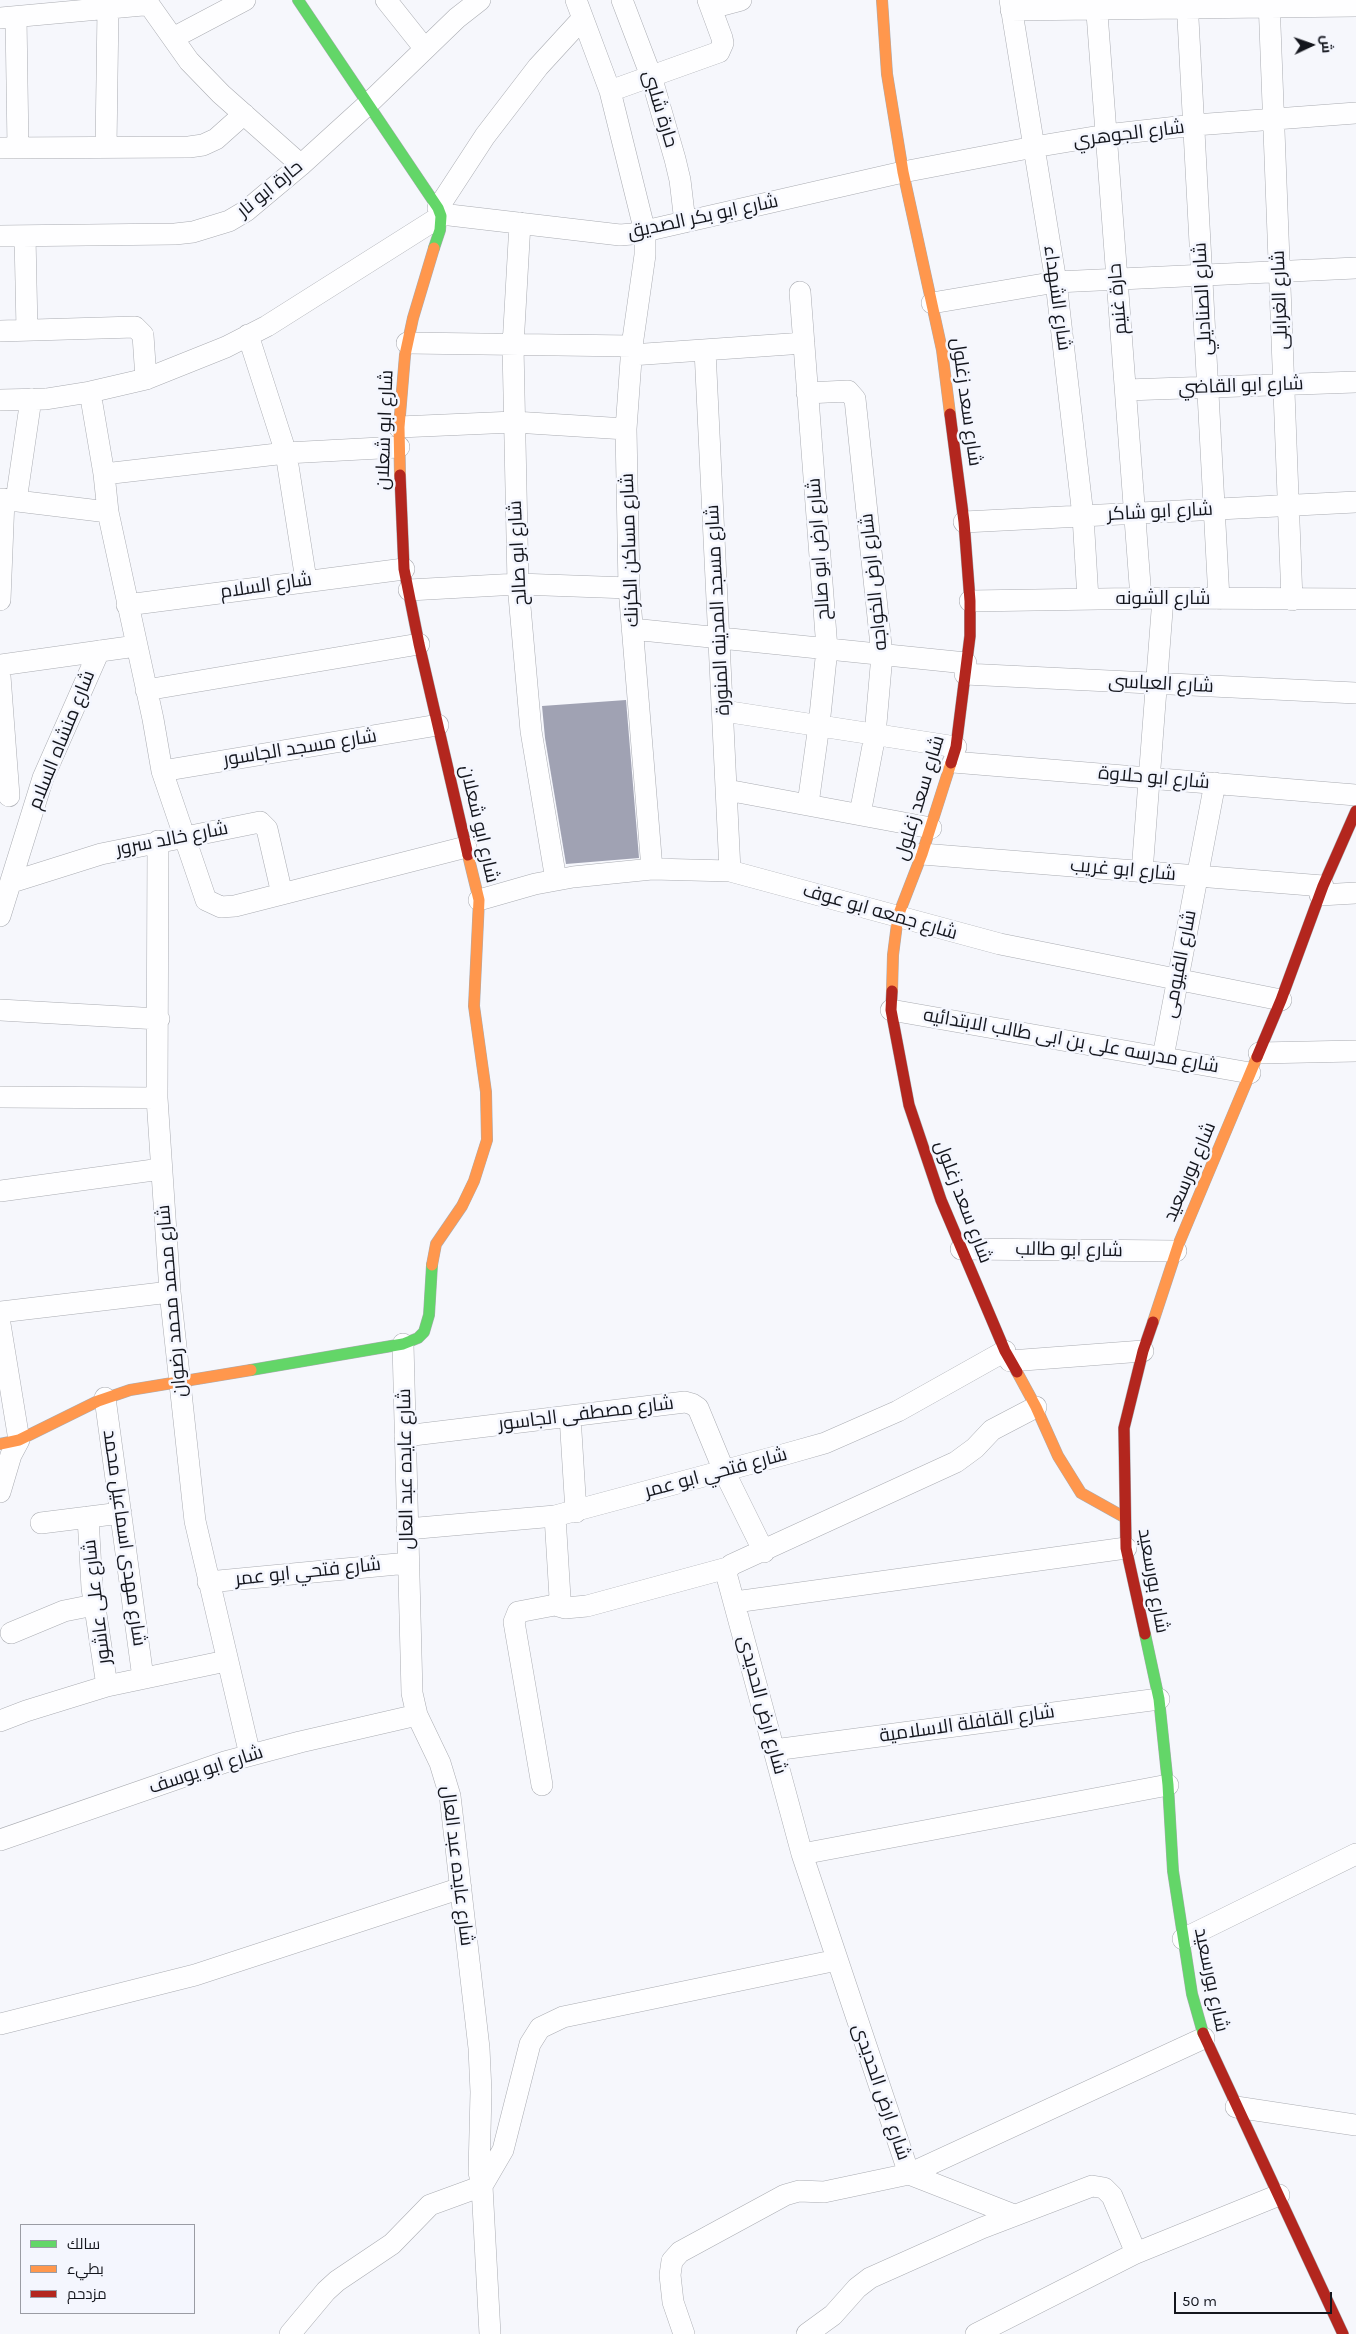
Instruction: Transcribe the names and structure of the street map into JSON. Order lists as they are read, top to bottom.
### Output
{
  "streets": {
    "street": [
      "حارة شلبى",
      "شارع الجوهري",
      "حارة ابو نار",
      "شارع ابو بكر الصديق",
      "شارع الشهداء",
      "حارة غنيم",
      "شارع الصناديلي",
      "شارع الغرابلى",
      "شارع ابو القاضي",
      "شارع سعد زغلول",
      "شارع ابو شعلان",
      "شارع ابو شاكر",
      "شارع ارض ابو صالح",
      "شارع مساكن الكرنك",
      "شارع ابو صالح",
      "شارع ارض الخواجه",
      "شارع السلام",
      "شارع الشونه",
      "شارع مسجد المدينه المنورة",
      "شارع العباسى",
      "شارع منشاه السلام",
      "شارع مسجد الجاسور",
      "شارع ابو حلاوة",
      "شارع خالد سرور",
      "شارع ابو غريب",
      "شارع جمعه ابو عوف",
      "شارع الفيومى",
      "شارع مدرسه على بن ابى طالب الابتدائيه",
      "شارع بورسعيد",
      "شارع ابو طالب",
      "شارع محمد محمد رضوان",
      "شارع مصطفى الجاسور",
      "شارع عايده عبد العال",
      "شارع فتحي ابو عمر",
      "شارع مهدى اسماعيل محمد",
      "شارع على عاشور",
      "شارع ارض الحديدى",
      "شارع القافلة الاسلامية",
      "شارع ابو يوسف"
    ]
  },
  "crossings": [
    ["حارة شلبى", "شارع ابو بكر الصديق"],
    ["شارع الجوهري", "شارع ابو بكر الصديق"],
    ["شارع الجوهري", "شارع الشهداء"],
    ["شارع الجوهري", "حارة غنيم"],
    ["شارع الجوهري", "شارع الصناديلي"],
    ["شارع الجوهري", "شارع الغرابلى"],
    ["شارع الجوهري", "شارع سعد زغلول"],
    ["شارع ابو بكر الصديق", "شارع سعد زغلول"],
    ["شارع ابو بكر الصديق", "شارع ابو شعلان"],
    ["شارع ابو بكر الصديق", "شارع مساكن الكرنك"],
    ["شارع ابو بكر الصديق", "شارع ابو صالح"],
    ["شارع الشهداء", "شارع ابو شاكر"],
    ["شارع الشهداء", "شارع الشونه"],
    ["حارة غنيم", "شارع ابو القاضي"],
    ["حارة غنيم", "شارع ابو شاكر"],
    ["حارة غنيم", "شارع الشونه"],
    ["شارع الصناديلي", "شارع ابو القاضي"],
    ["شارع الصناديلي", "شارع ابو شاكر"],
    ["شارع الصناديلي", "شارع الشونه"],
    ["شارع الغرابلى", "شارع ابو القاضي"],
    ["شارع الغرابلى", "شارع ابو شاكر"],
    ["شارع الغرابلى", "شارع الشونه"],
    ["شارع سعد زغلول", "شارع ابو شاكر"],
    ["شارع سعد زغلول", "شارع الشونه"],
    ["شارع سعد زغلول", "شارع العباسى"],
    ["شارع سعد زغلول", "شارع ابو حلاوة"],
    ["شارع سعد زغلول", "شارع ابو غريب"],
    ["شارع سعد زغلول", "شارع جمعه ابو عوف"],
    ["شارع سعد زغلول", "شارع مدرسه على بن ابى طالب الابتدائيه"],
    ["شارع سعد زغلول", "شارع بورسعيد"],
    ["شارع سعد زغلول", "شارع ابو طالب"],
    ["شارع سعد زغلول", "شارع فتحي ابو عمر"],
    ["شارع ابو شعلان", "شارع السلام"],
    ["شارع ابو شعلان", "شارع مسجد الجاسور"],
    ["شارع ابو شعلان", "شارع جمعه ابو عوف"],
    ["شارع ابو شعلان", "شارع عايده عبد العال"],
    ["شارع ارض ابو صالح", "شارع ارض الخواجه"],
    ["شارع ارض ابو صالح", "شارع العباسى"],
    ["شارع مساكن الكرنك", "شارع العباسى"],
    ["شارع مساكن الكرنك", "شارع جمعه ابو عوف"],
    ["شارع ابو صالح", "شارع جمعه ابو عوف"],
    ["شارع ارض الخواجه", "شارع العباسى"],
    ["شارع مسجد المدينه المنورة", "شارع العباسى"],
    ["شارع مسجد المدينه المنورة", "شارع جمعه ابو عوف"],
    ["شارع منشاه السلام", "شارع خالد سرور"],
    ["شارع ابو حلاوة", "شارع الفيومى"],
    ["شارع خالد سرور", "شارع محمد محمد رضوان"],
    ["شارع ابو غريب", "شارع الفيومى"],
    ["شارع ابو غريب", "شارع بورسعيد"],
    ["شارع جمعه ابو عوف", "شارع الفيومى"],
    ["شارع جمعه ابو عوف", "شارع بورسعيد"],
    ["شارع الفيومى", "شارع مدرسه على بن ابى طالب الابتدائيه"],
    ["شارع مدرسه على بن ابى طالب الابتدائيه", "شارع بورسعيد"],
    ["شارع بورسعيد", "شارع ابو طالب"],
    ["شارع بورسعيد", "شارع القافلة الاسلامية"],
    ["شارع محمد محمد رضوان", "شارع فتحي ابو عمر"],
    ["شارع محمد محمد رضوان", "شارع ابو يوسف"],
    ["شارع مصطفى الجاسور", "شارع عايده عبد العال"],
    ["شارع مصطفى الجاسور", "شارع فتحي ابو عمر"],
    ["شارع عايده عبد العال", "شارع فتحي ابو عمر"],
    ["شارع عايده عبد العال", "شارع ابو يوسف"],
    ["شارع ارض الحديدى", "شارع القافلة الاسلامية"]
  ],
  "legend": ["سالك", "بطيء", "مزدحم"],
  "scale_bar": "50 m",
  "north": "right"
}
